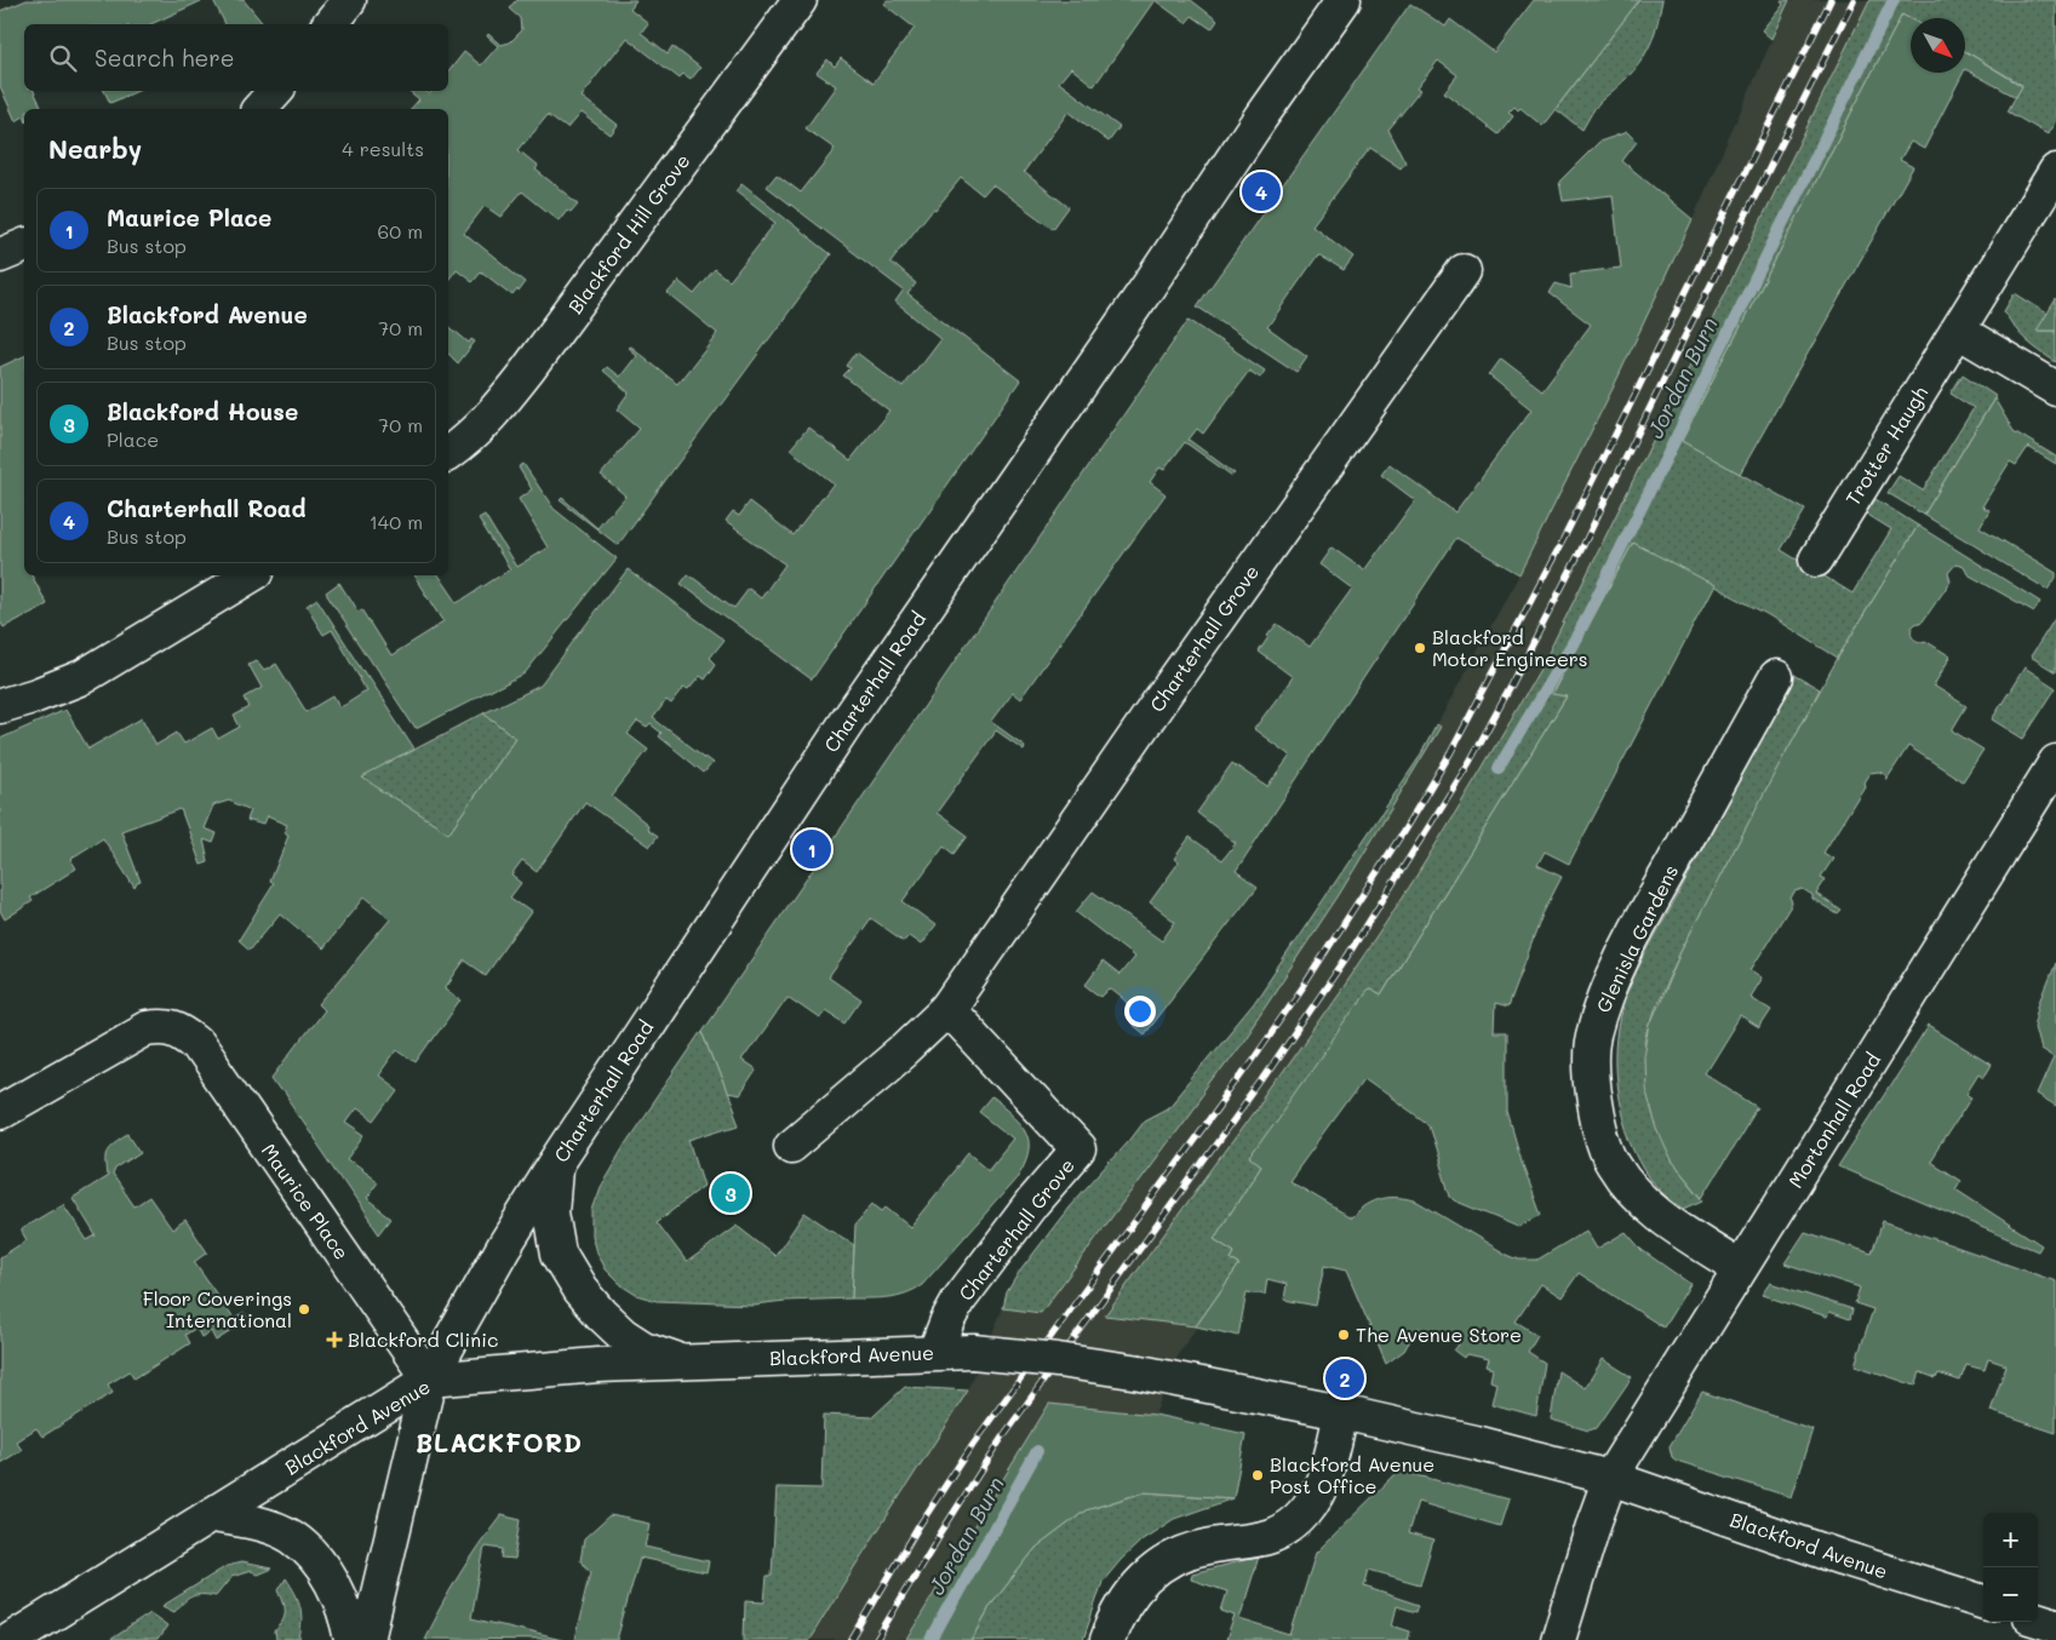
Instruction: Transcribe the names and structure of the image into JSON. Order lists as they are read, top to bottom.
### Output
{
  "streets": {
    "street": [
      "Blackford Hill Grove",
      "Trotter Haugh",
      "Charterhall Grove",
      "Charterhall Road",
      "Glenisla Gardens",
      "Mortonhall Road",
      "Maurice Place",
      "Blackford Avenue"
    ]
  },
  "crossings": [
    ["Charterhall Grove", "Blackford Avenue"],
    ["Charterhall Road", "Maurice Place"],
    ["Charterhall Road", "Blackford Avenue"],
    ["Glenisla Gardens", "Mortonhall Road"],
    ["Mortonhall Road", "Blackford Avenue"],
    ["Maurice Place", "Blackford Avenue"]
  ],
  "districts": ["BLACKFORD"],
  "water": ["Jordan Burn"],
  "places": {
    "other": [
      "Blackford Motor Engineers",
      "Floor Coverings International",
      "The Avenue Store",
      "Blackford Avenue Post Office"
    ],
    "health": ["Blackford Clinic"]
  },
  "north": "bottom right",
  "page": {
    "search": "Search here",
    "heading": ["Nearby", "4 results"],
    "pins": [
      "4",
      "1",
      "3",
      "2"
    ],
    "list": [
      {
        "mark": "1",
        "name": "Maurice Place",
        "note": "Bus stop",
        "value": "60 m"
      },
      {
        "mark": "2",
        "name": "Blackford Avenue",
        "note": "Bus stop",
        "value": "70 m"
      },
      {
        "mark": "3",
        "name": "Blackford House",
        "note": "Place",
        "value": "70 m"
      },
      {
        "mark": "4",
        "name": "Charterhall Road",
        "note": "Bus stop",
        "value": "140 m"
      }
    ],
    "map_buttons": ["+", "−"]
  }
}
